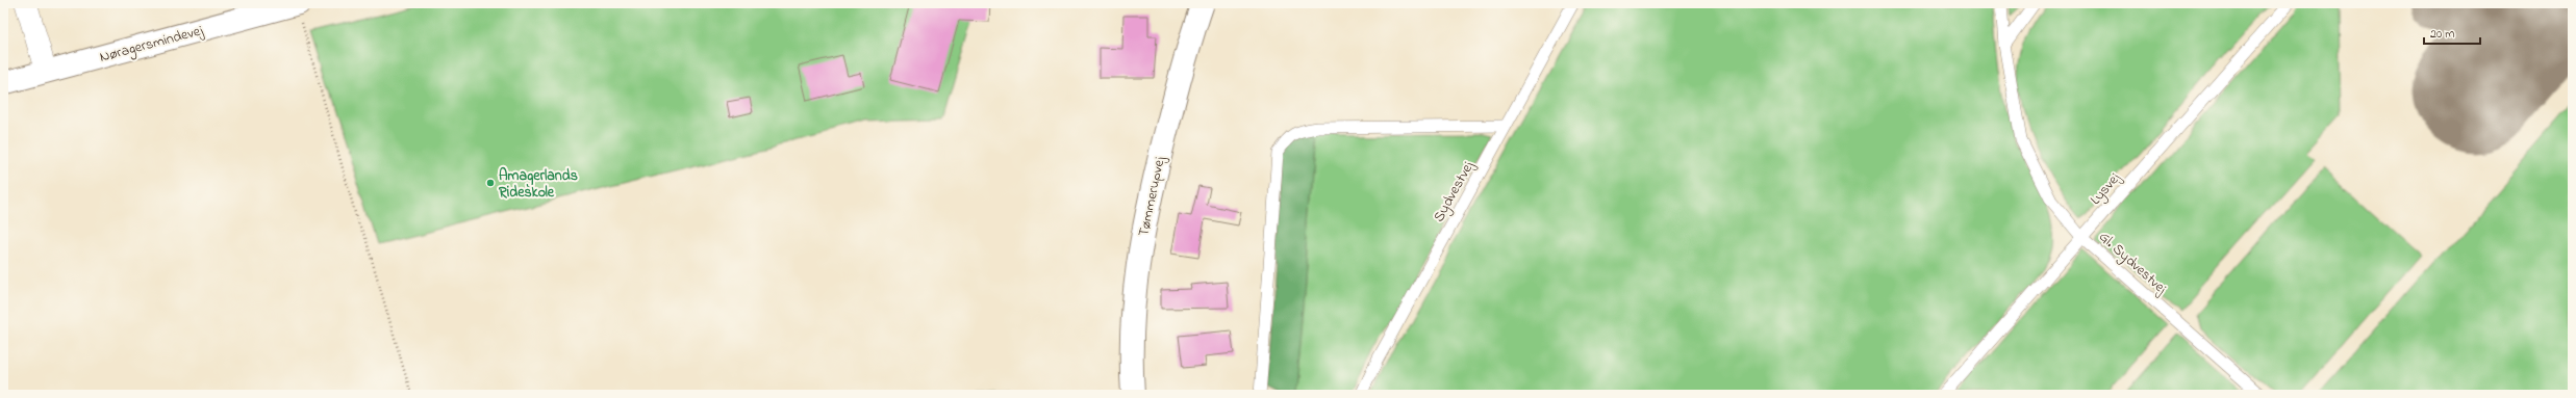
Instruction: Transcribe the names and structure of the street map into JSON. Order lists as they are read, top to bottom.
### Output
{
  "streets": {
    "street": ["Nøragersmindevej", "Tømmerupvej"],
    "lane": ["Lysvej", "Sydvestvej", "Gl. Sydvestvej"]
  },
  "crossings": [
    ["Lysvej", "Gl. Sydvestvej"]
  ],
  "places": ["Amagerlands Rideskole"],
  "scale_bar": "20 m"
}
